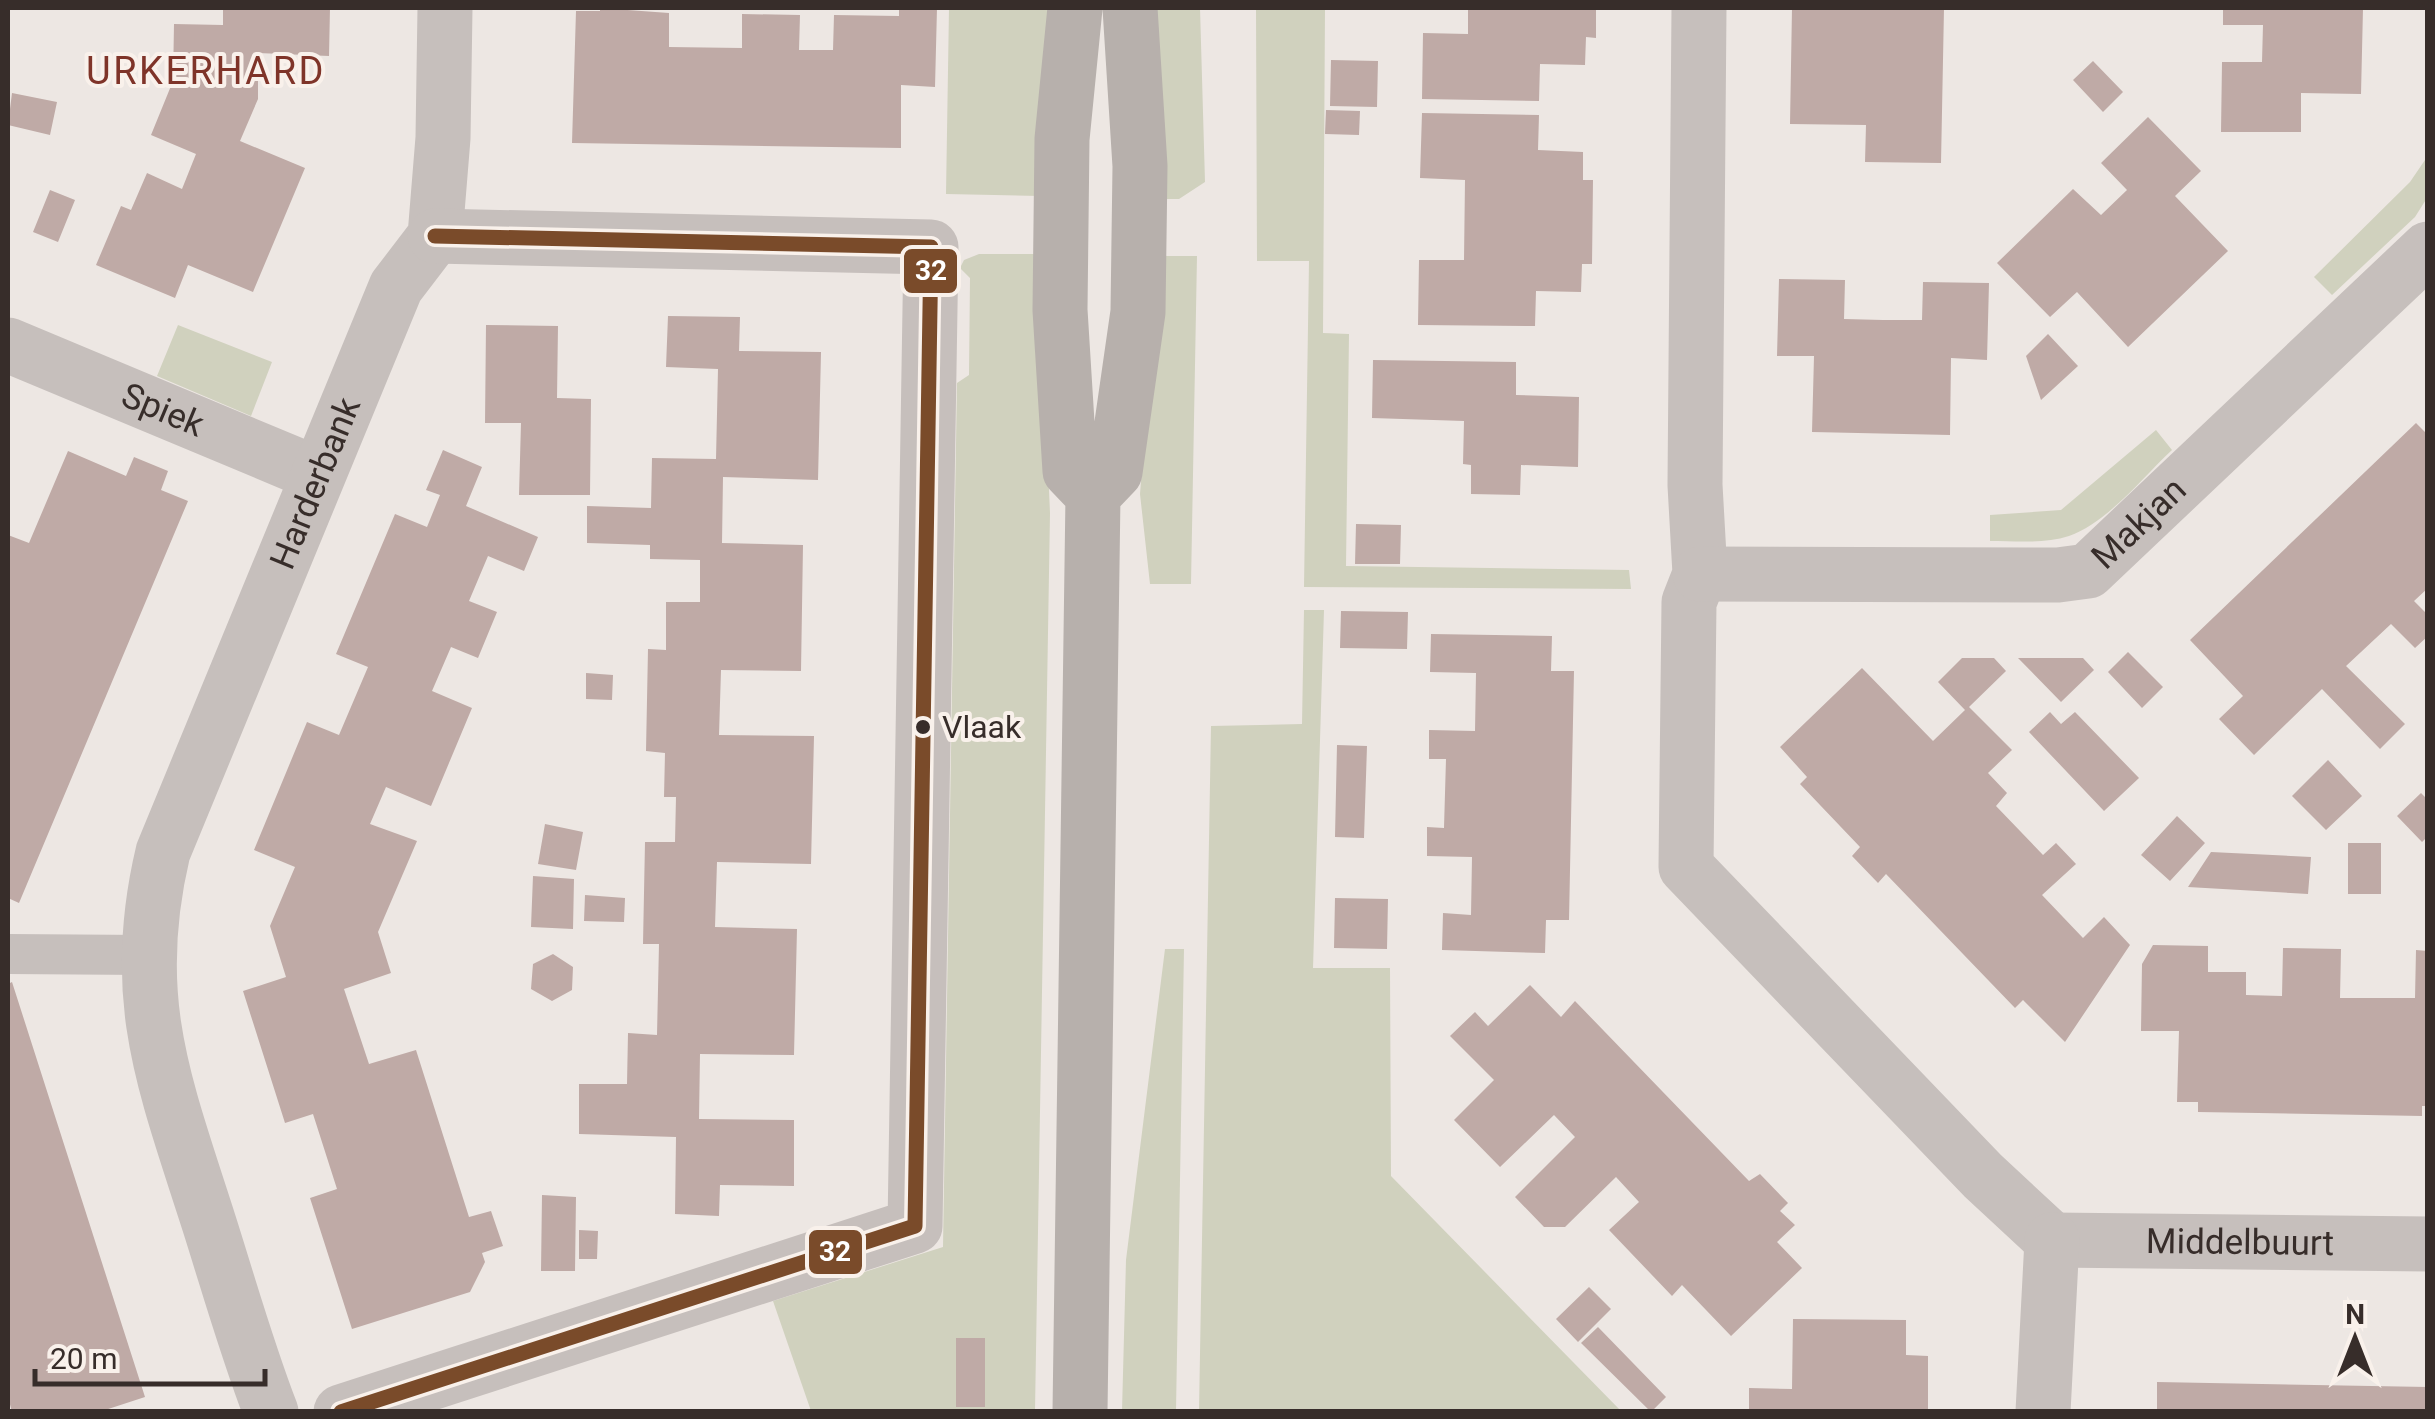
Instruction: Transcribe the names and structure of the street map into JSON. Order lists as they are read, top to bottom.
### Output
{
  "streets": {
    "street": [
      "Spiek",
      "Harderbank",
      "Makjan",
      "Middelbuurt"
    ]
  },
  "crossings": [
    ["Spiek", "Harderbank"]
  ],
  "districts": ["URKERHARD"],
  "places": ["Vlaak"],
  "lines": ["transit line 32"],
  "scale_bar": "20 m",
  "north": "top"
}
